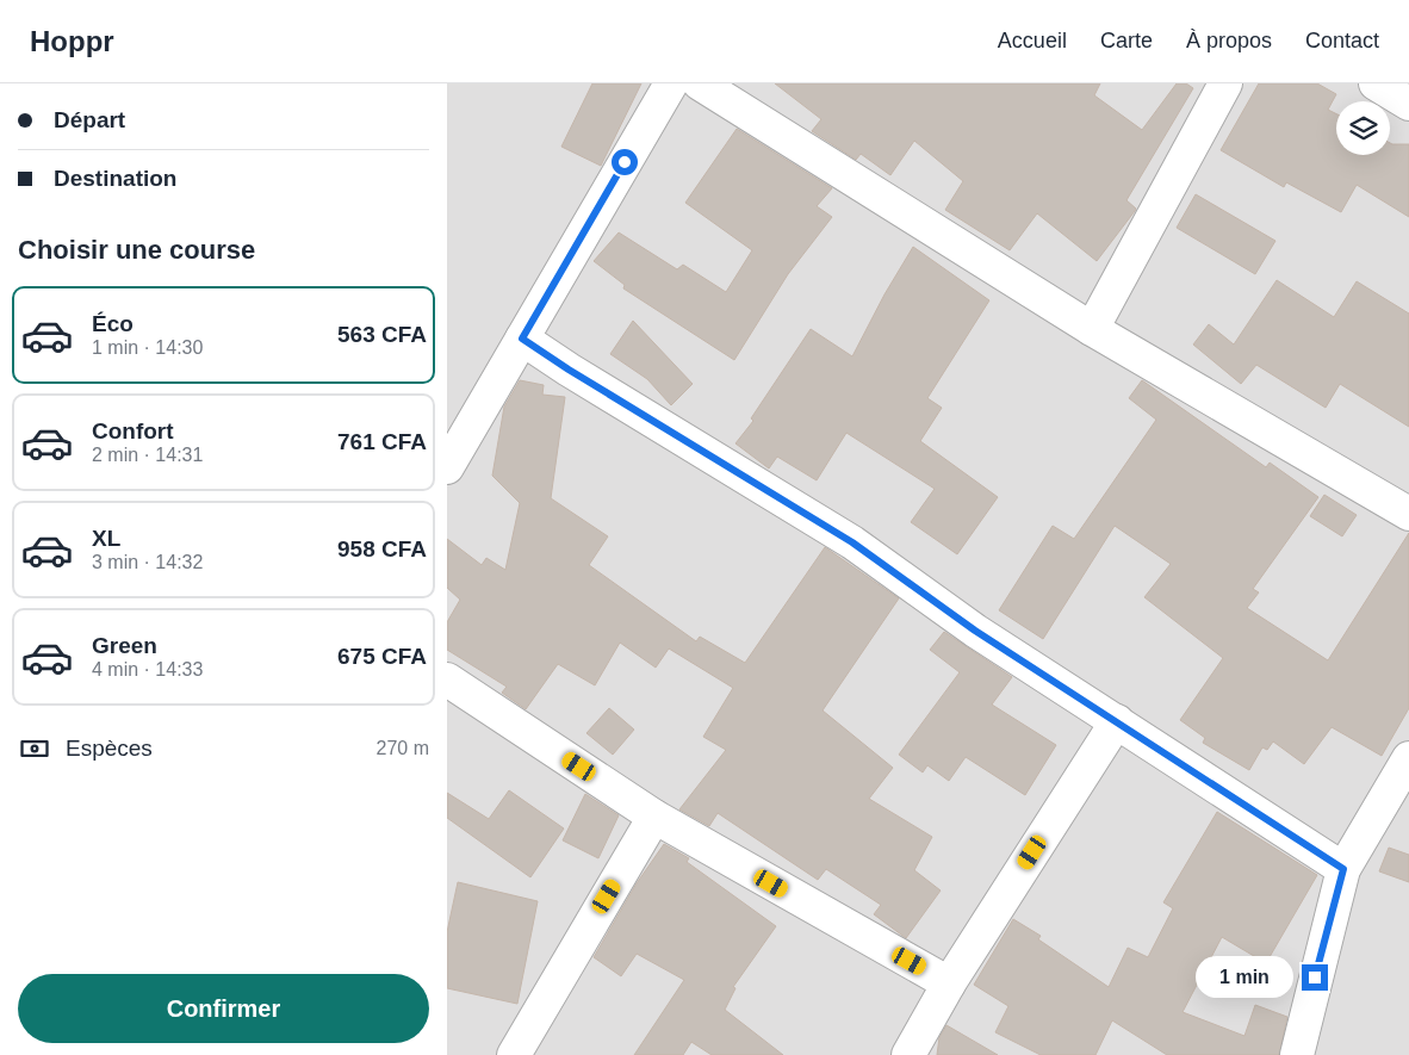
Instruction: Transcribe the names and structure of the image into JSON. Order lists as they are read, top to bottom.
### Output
{
  "page": {
    "header": "Hoppr",
    "nav": [
      "Accueil",
      "Carte",
      "À propos",
      "Contact"
    ],
    "banner": ["Départ", "Destination"],
    "heading": "Choisir une course",
    "list": [
      {
        "name": "Éco",
        "note": "1 min · 14:30",
        "value": "563 CFA"
      },
      {
        "name": "Confort",
        "note": "2 min · 14:31",
        "value": "761 CFA"
      },
      {
        "name": "XL",
        "note": "3 min · 14:32",
        "value": "958 CFA"
      },
      {
        "name": "Green",
        "note": "4 min · 14:33",
        "value": "675 CFA"
      }
    ],
    "pay": ["Espèces", "270 m"],
    "bubble": "1 min",
    "buttons": "Confirmer"
  }
}
